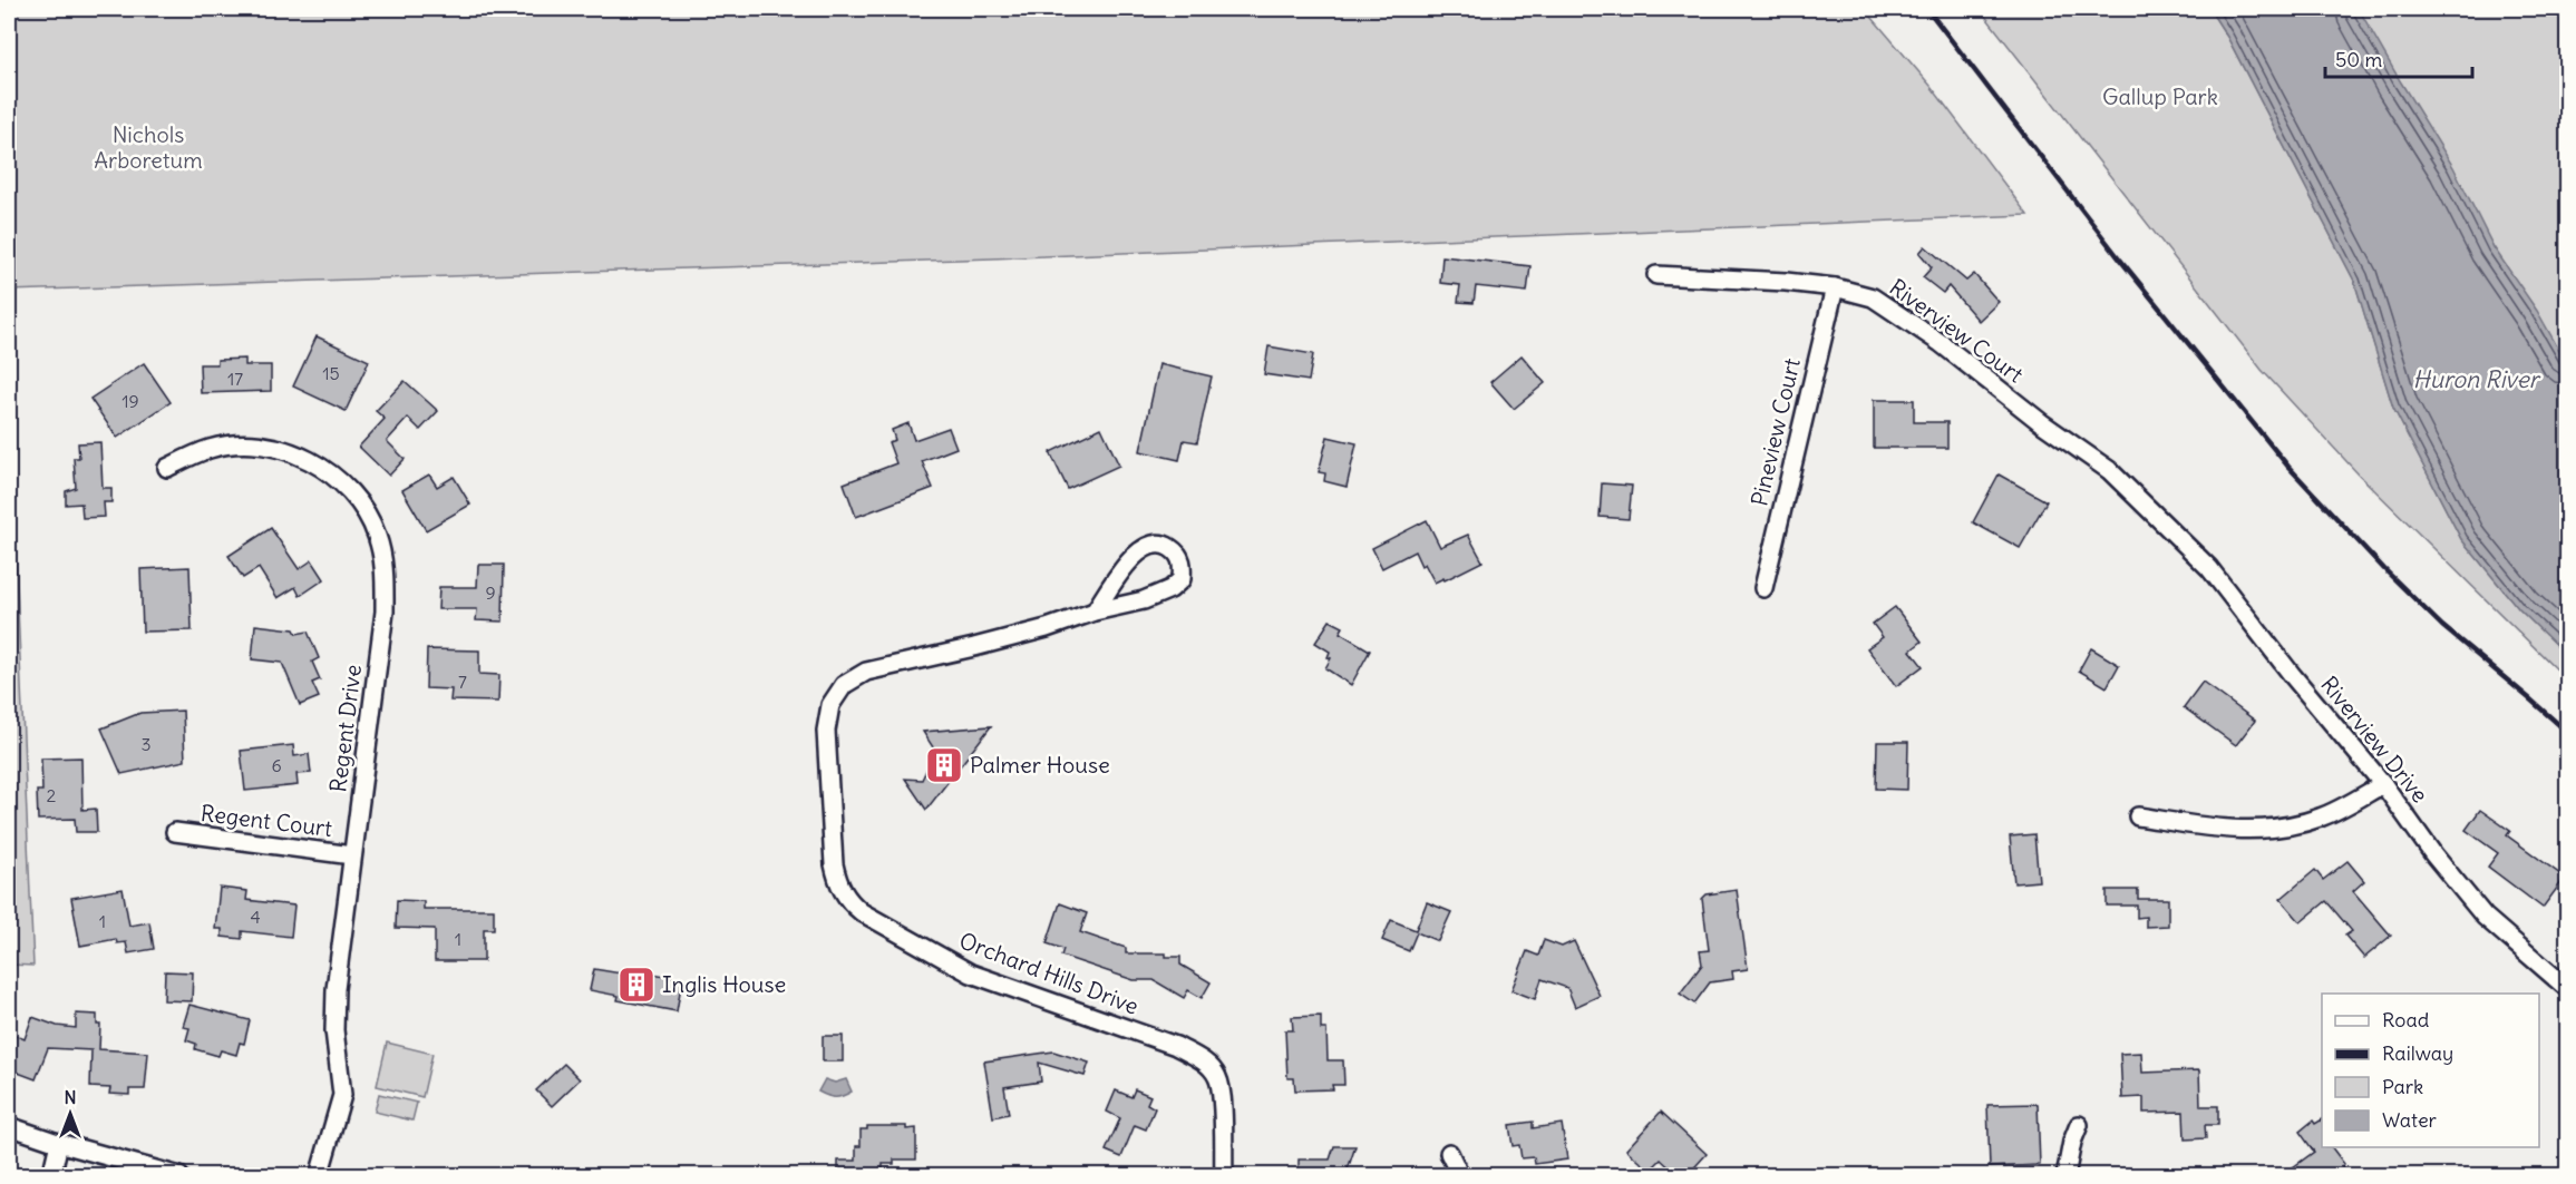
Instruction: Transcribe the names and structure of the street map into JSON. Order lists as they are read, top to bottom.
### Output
{
  "streets": {
    "street": [
      "Riverview Court",
      "Pineview Court",
      "Regent Drive",
      "Riverview Drive",
      "Regent Court",
      "Orchard Hills Drive"
    ]
  },
  "crossings": [
    ["Riverview Court", "Pineview Court"],
    ["Riverview Court", "Riverview Drive"],
    ["Regent Drive", "Regent Court"]
  ],
  "water": ["Huron River"],
  "parks": ["Gallup Park", "Nichols Arboretum"],
  "places": {
    "building": ["Palmer House", "Inglis House"]
  },
  "house_numbers": [
    "15",
    "17",
    "19",
    "9",
    "7",
    "3",
    "6",
    "2",
    "4",
    "1",
    "1"
  ],
  "legend": [
    "Road",
    "Railway",
    "Park",
    "Water"
  ],
  "scale_bar": "50 m",
  "north": "top"
}
